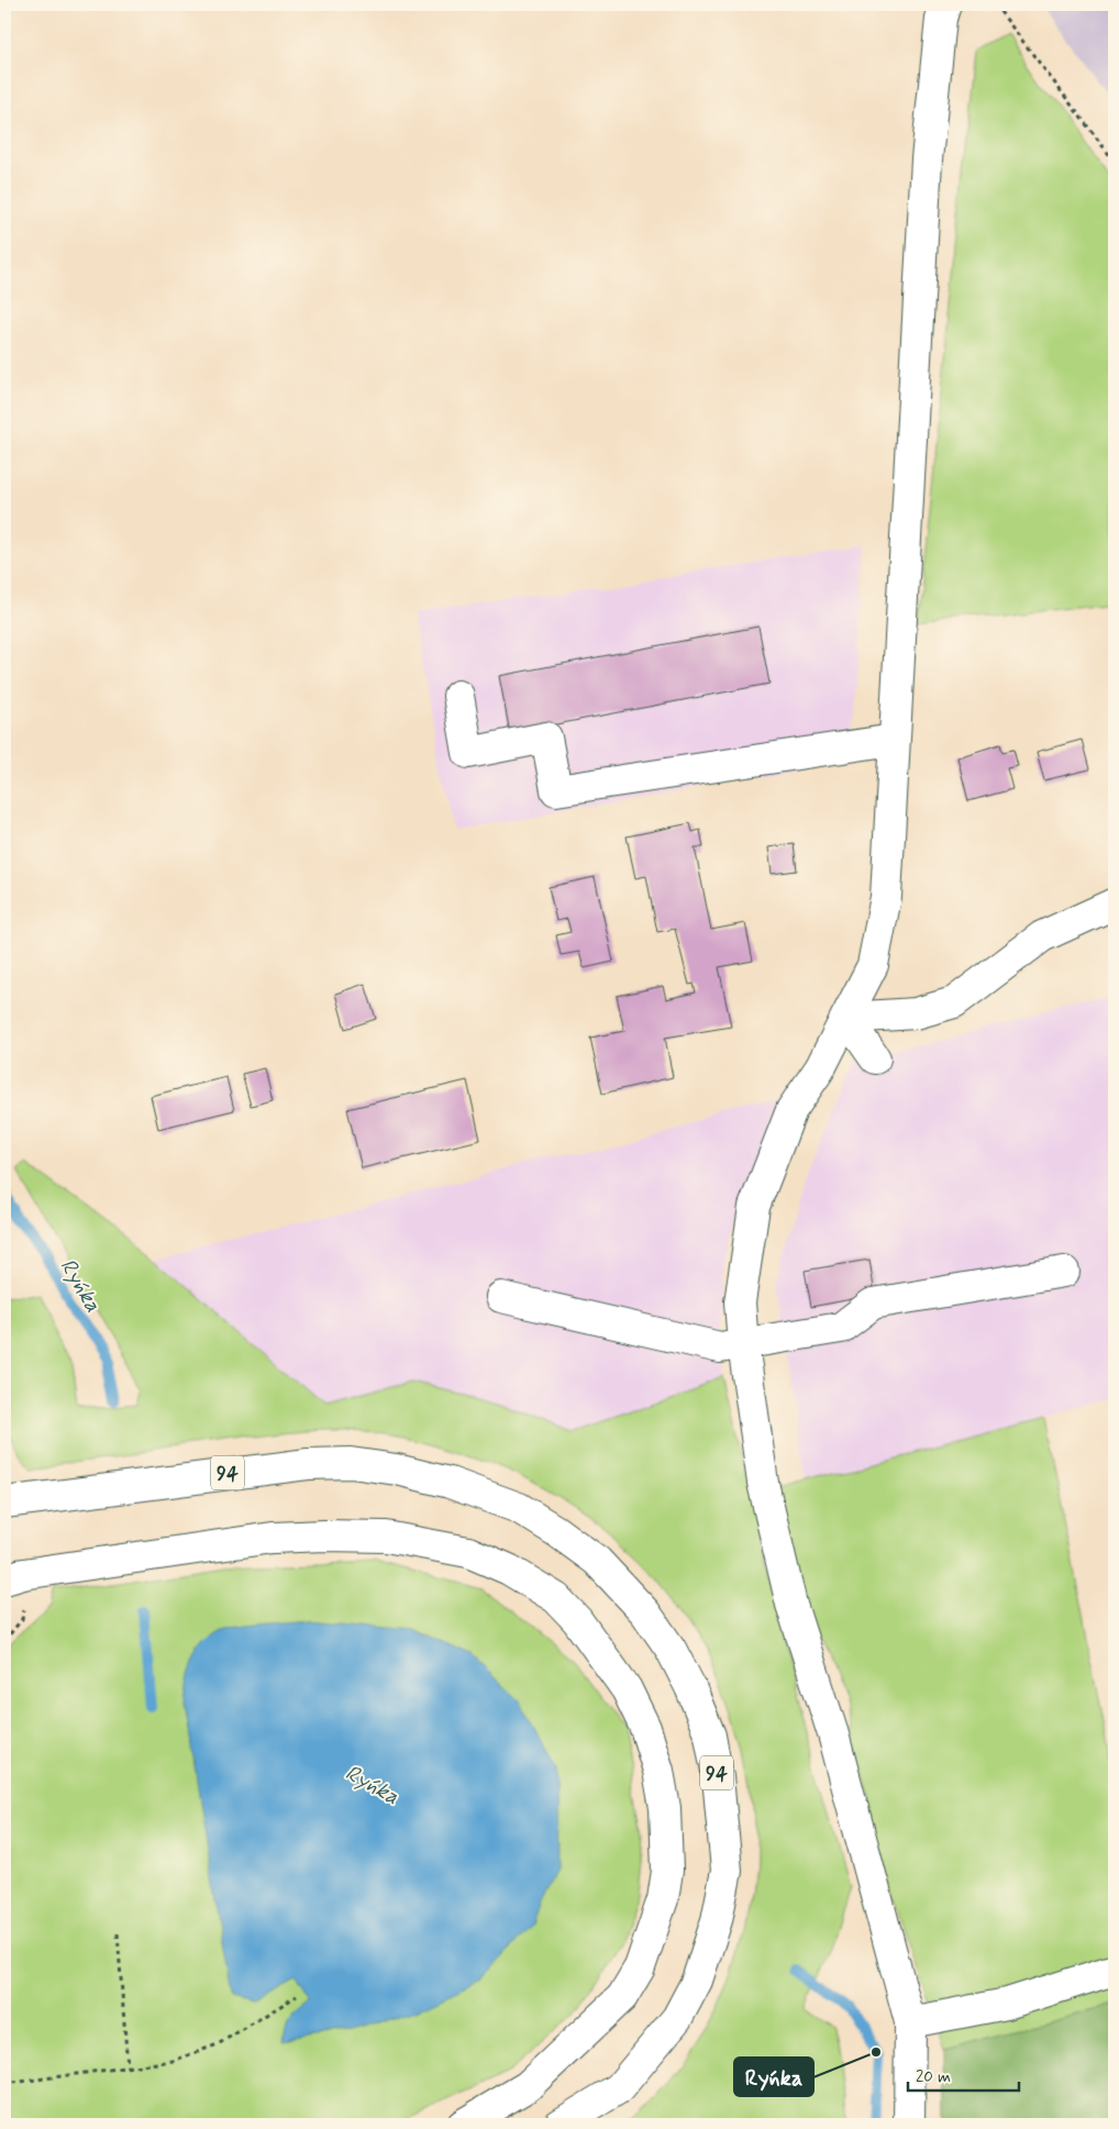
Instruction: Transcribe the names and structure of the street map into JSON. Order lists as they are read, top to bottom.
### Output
{
  "streets": {
    "main road": ["94"]
  },
  "water": ["Ryńka"],
  "places": ["Ryńka"],
  "scale_bar": "20 m"
}
